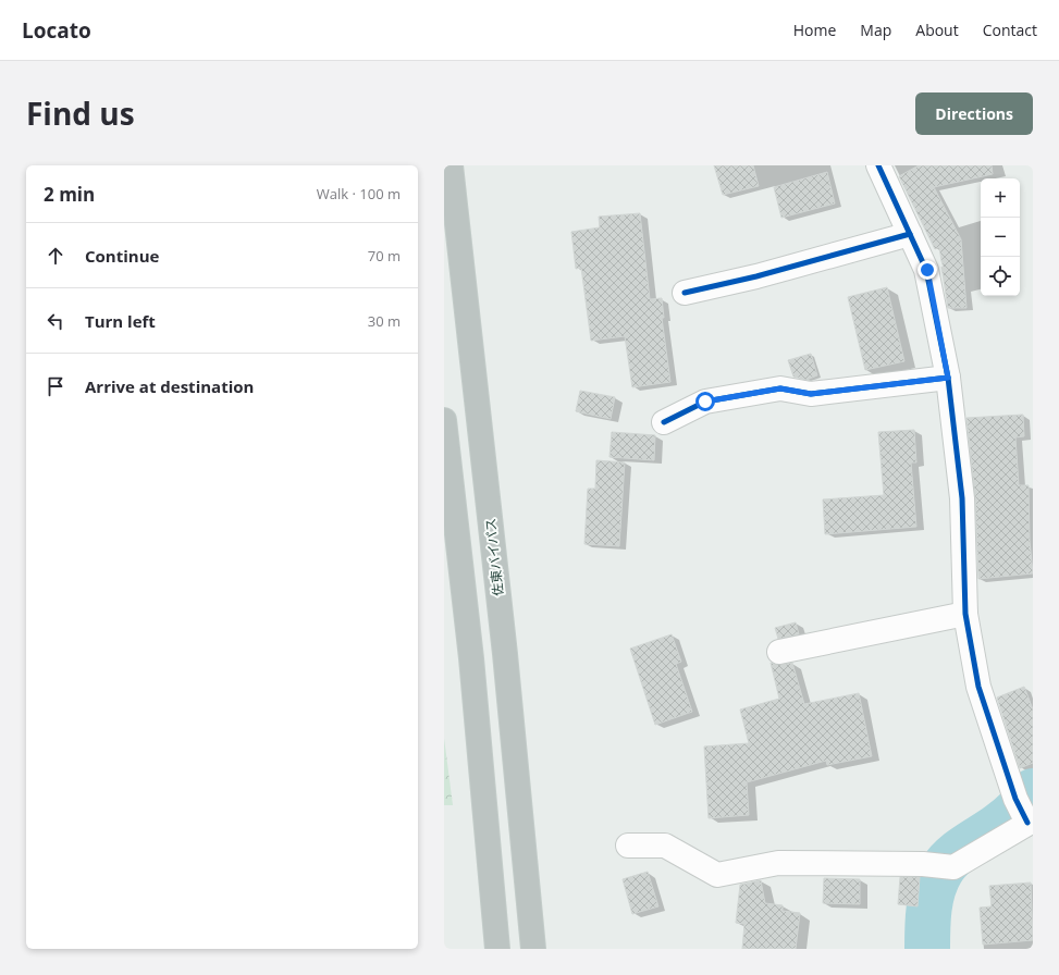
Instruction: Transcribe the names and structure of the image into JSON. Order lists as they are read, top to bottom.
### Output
{
  "streets": {
    "highway": ["佐東バイパス"]
  },
  "page": {
    "header": "Locato",
    "nav": [
      "Home",
      "Map",
      "About",
      "Contact"
    ],
    "title": "Find us",
    "buttons": "Directions",
    "heading": ["2 min", "Walk · 100 m"],
    "map_buttons": ["+", "−"],
    "list": [
      ["Continue", "70 m"],
      ["Turn left", "30 m"],
      "Arrive at destination"
    ]
  }
}
